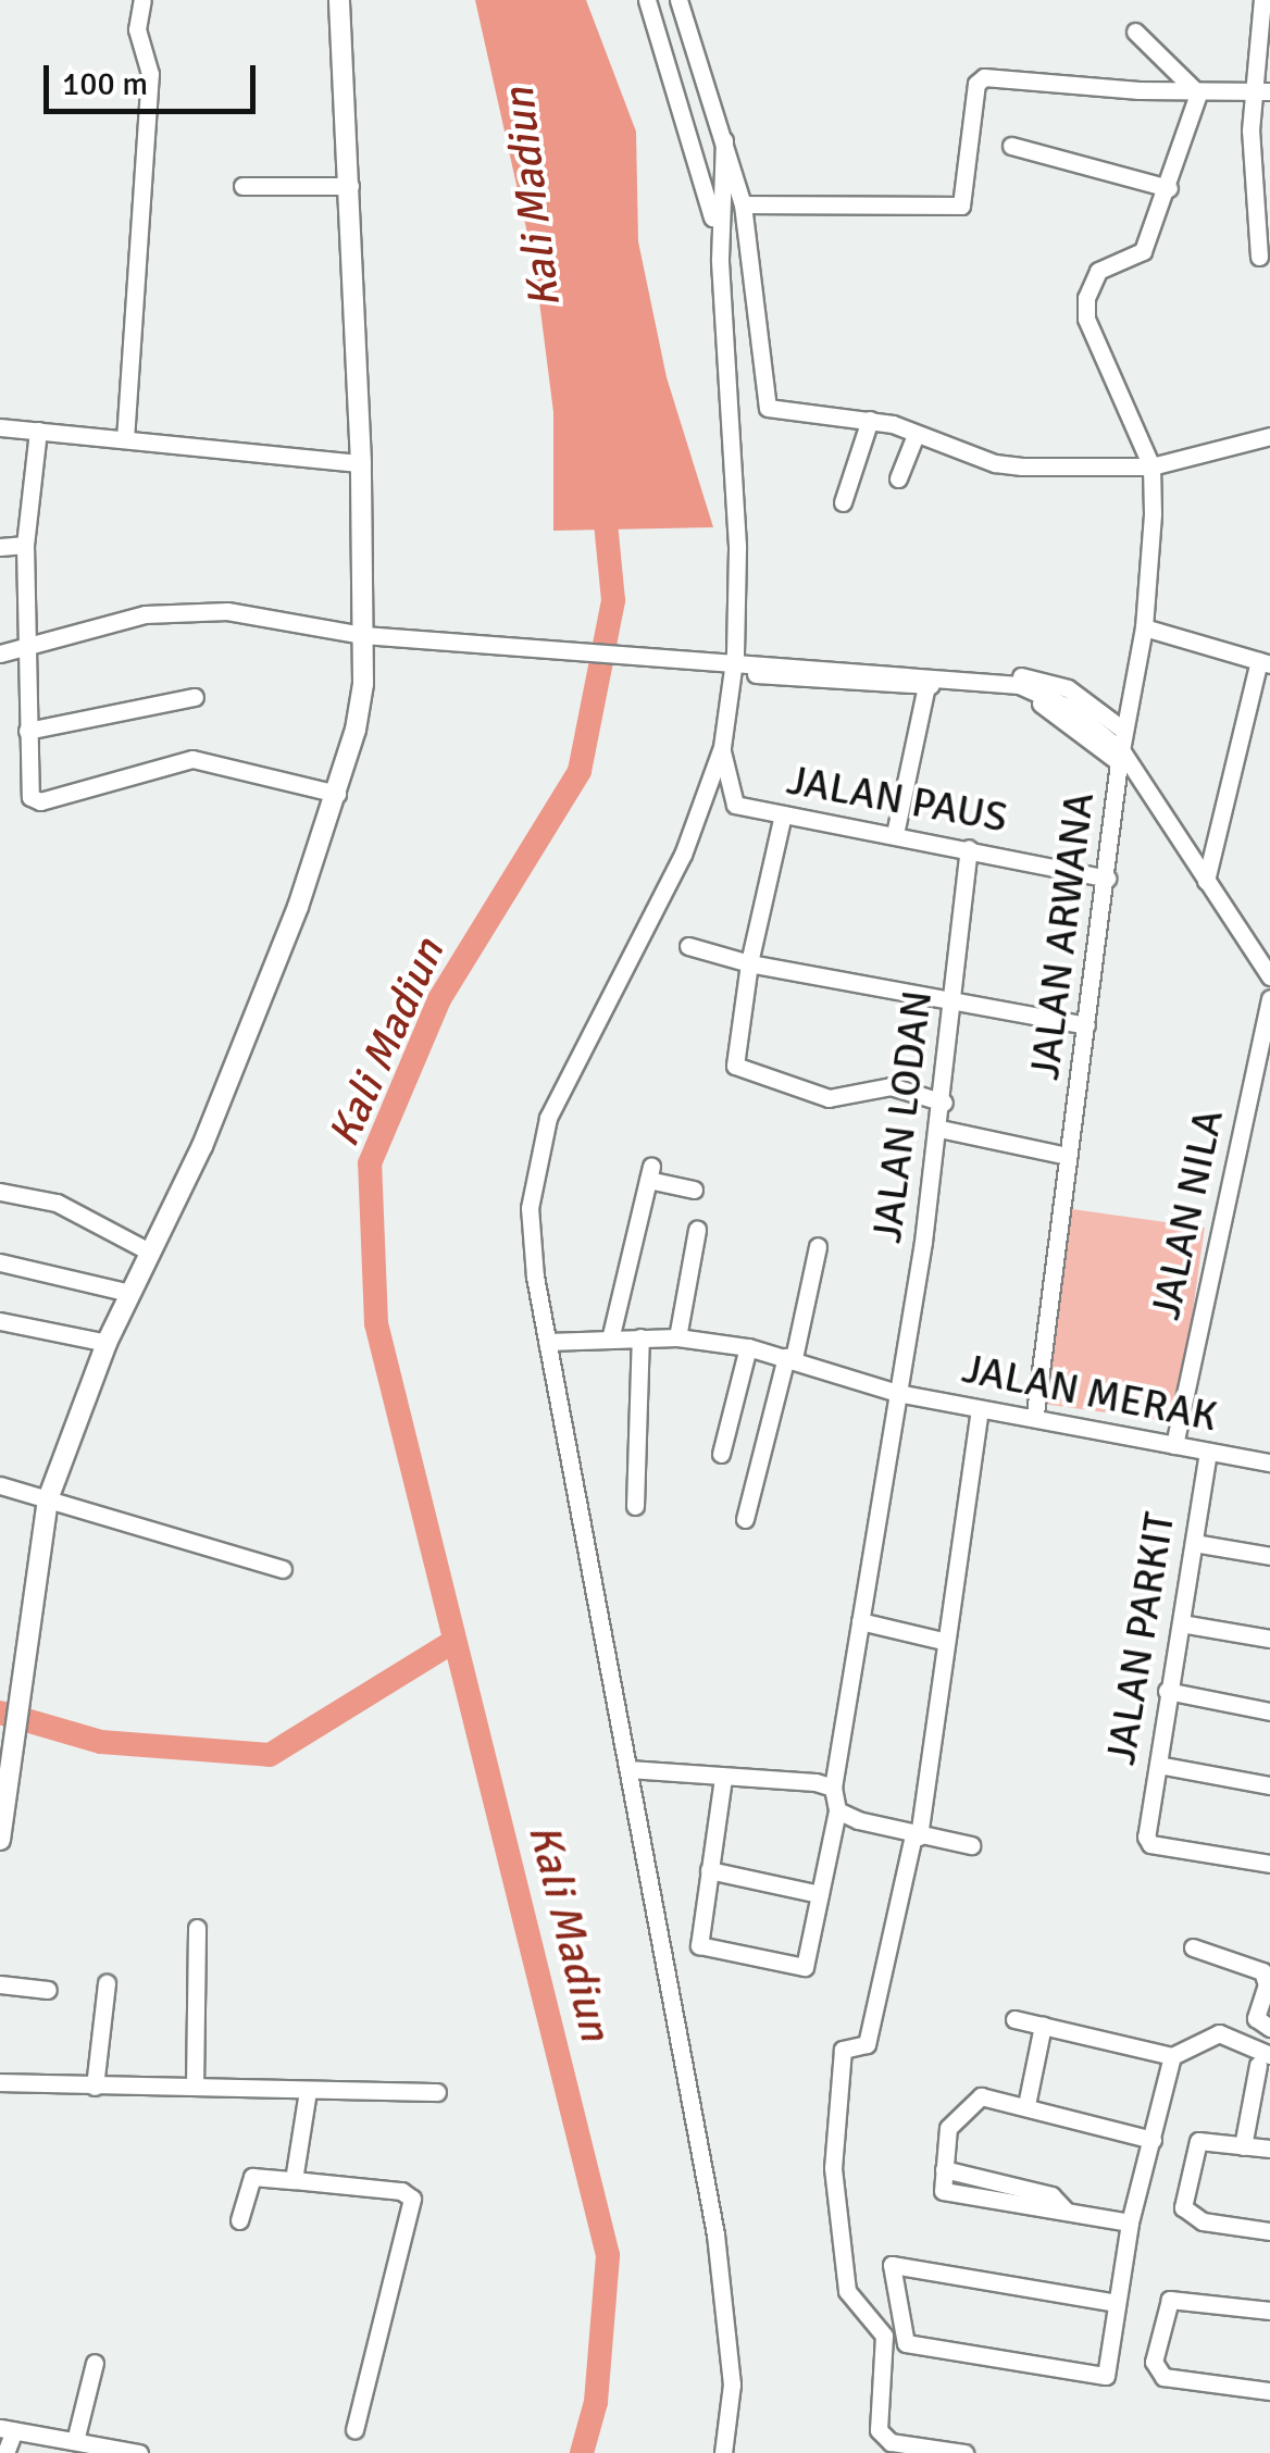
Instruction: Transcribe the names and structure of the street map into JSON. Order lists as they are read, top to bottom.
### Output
{
  "streets": {
    "street": [
      "JALAN PAUS",
      "JALAN ARWANA",
      "JALAN LODAN",
      "JALAN NILA",
      "JALAN MERAK",
      "JALAN PARKIT"
    ]
  },
  "crossings": [
    ["JALAN PAUS", "JALAN ARWANA"],
    ["JALAN PAUS", "JALAN LODAN"],
    ["JALAN ARWANA", "JALAN MERAK"],
    ["JALAN LODAN", "JALAN MERAK"],
    ["JALAN NILA", "JALAN MERAK"],
    ["JALAN MERAK", "JALAN PARKIT"]
  ],
  "water": ["Kali Madiun"],
  "scale_bar": "100 m"
}
